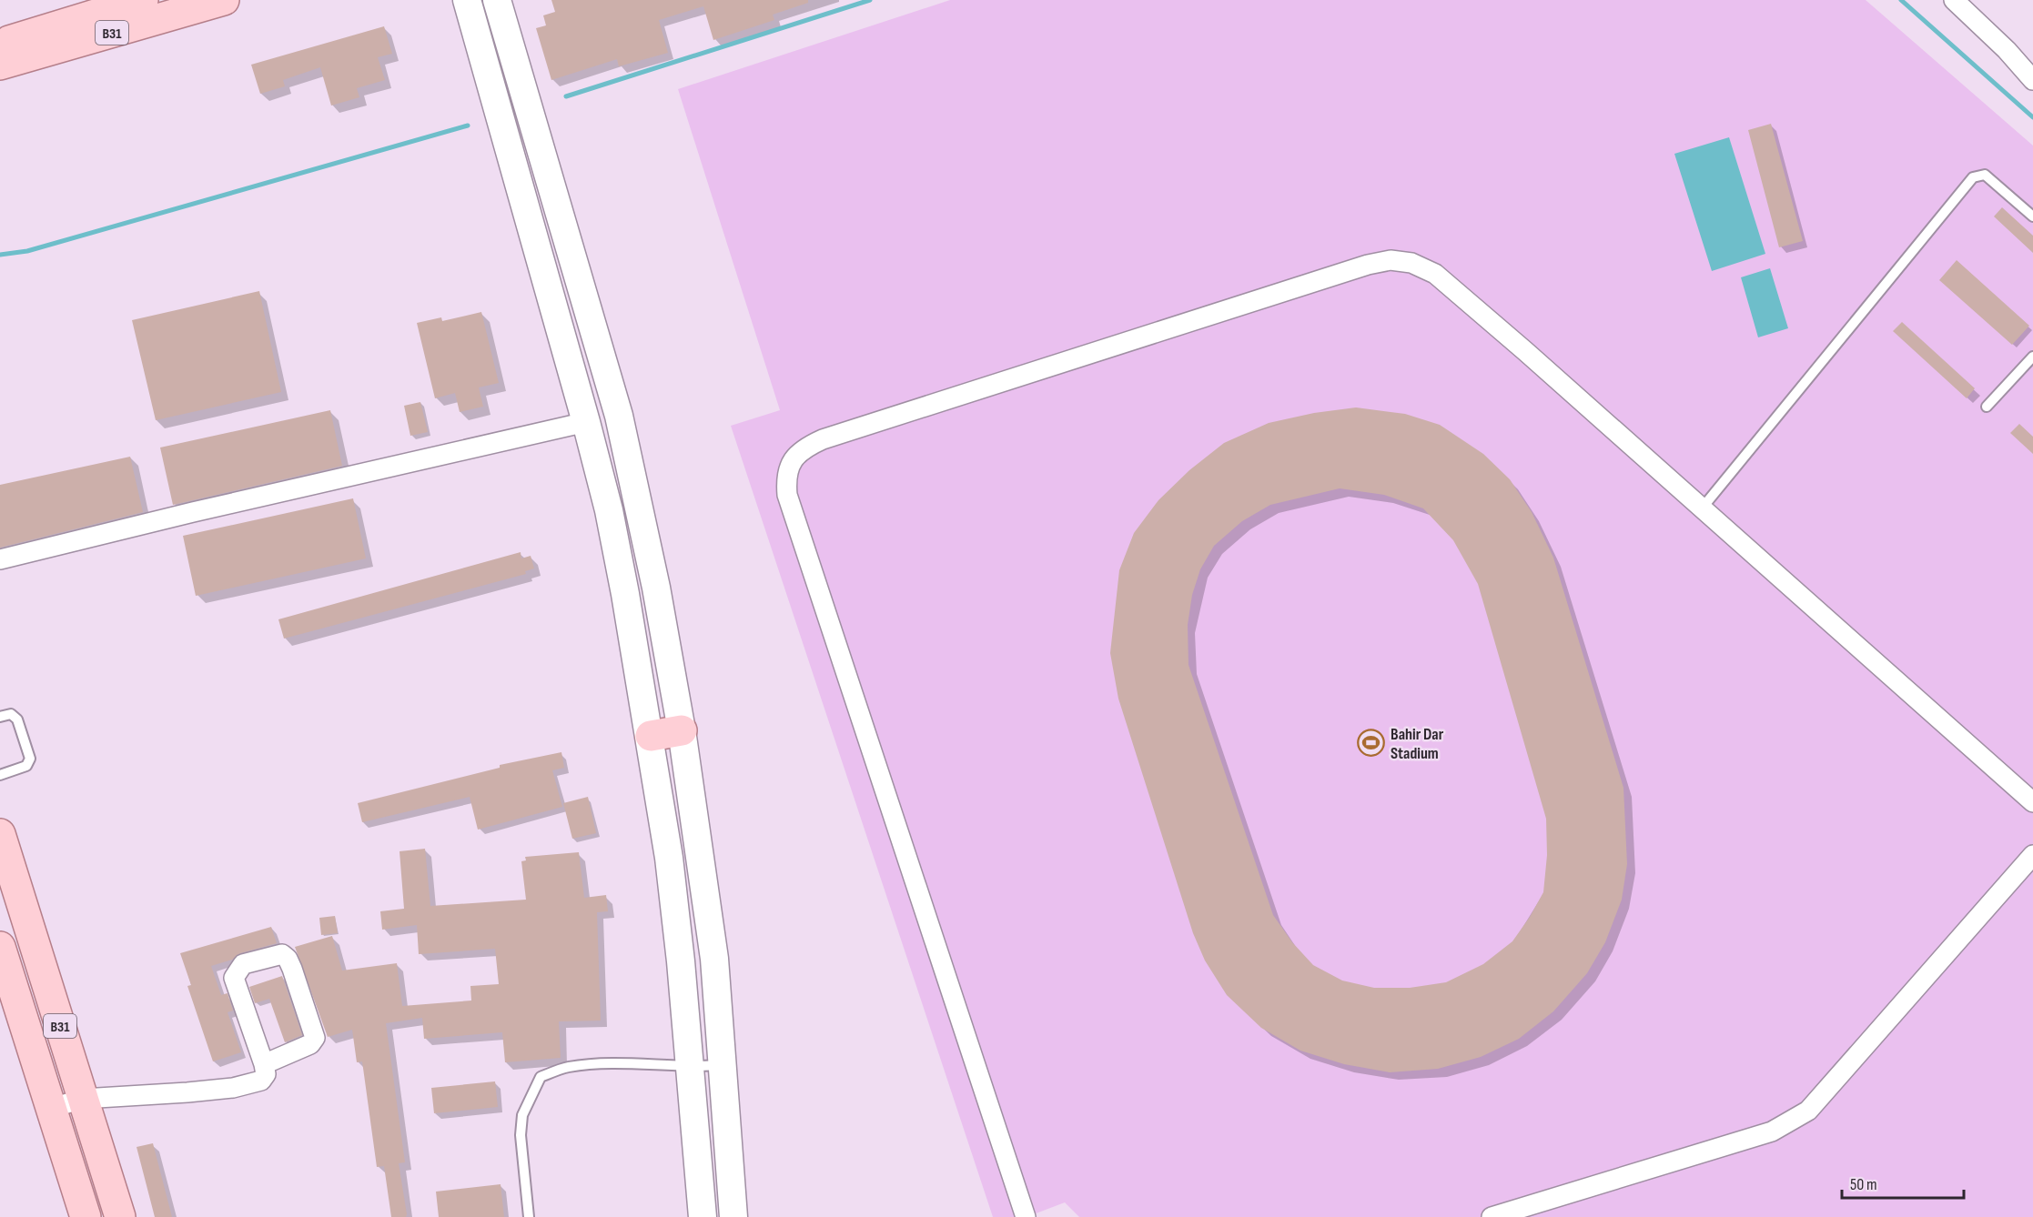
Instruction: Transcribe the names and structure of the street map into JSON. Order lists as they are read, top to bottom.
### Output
{
  "streets": {
    "main road": ["B31"]
  },
  "places": {
    "sports": ["Bahir Dar Stadium"]
  },
  "scale_bar": "50 m"
}
